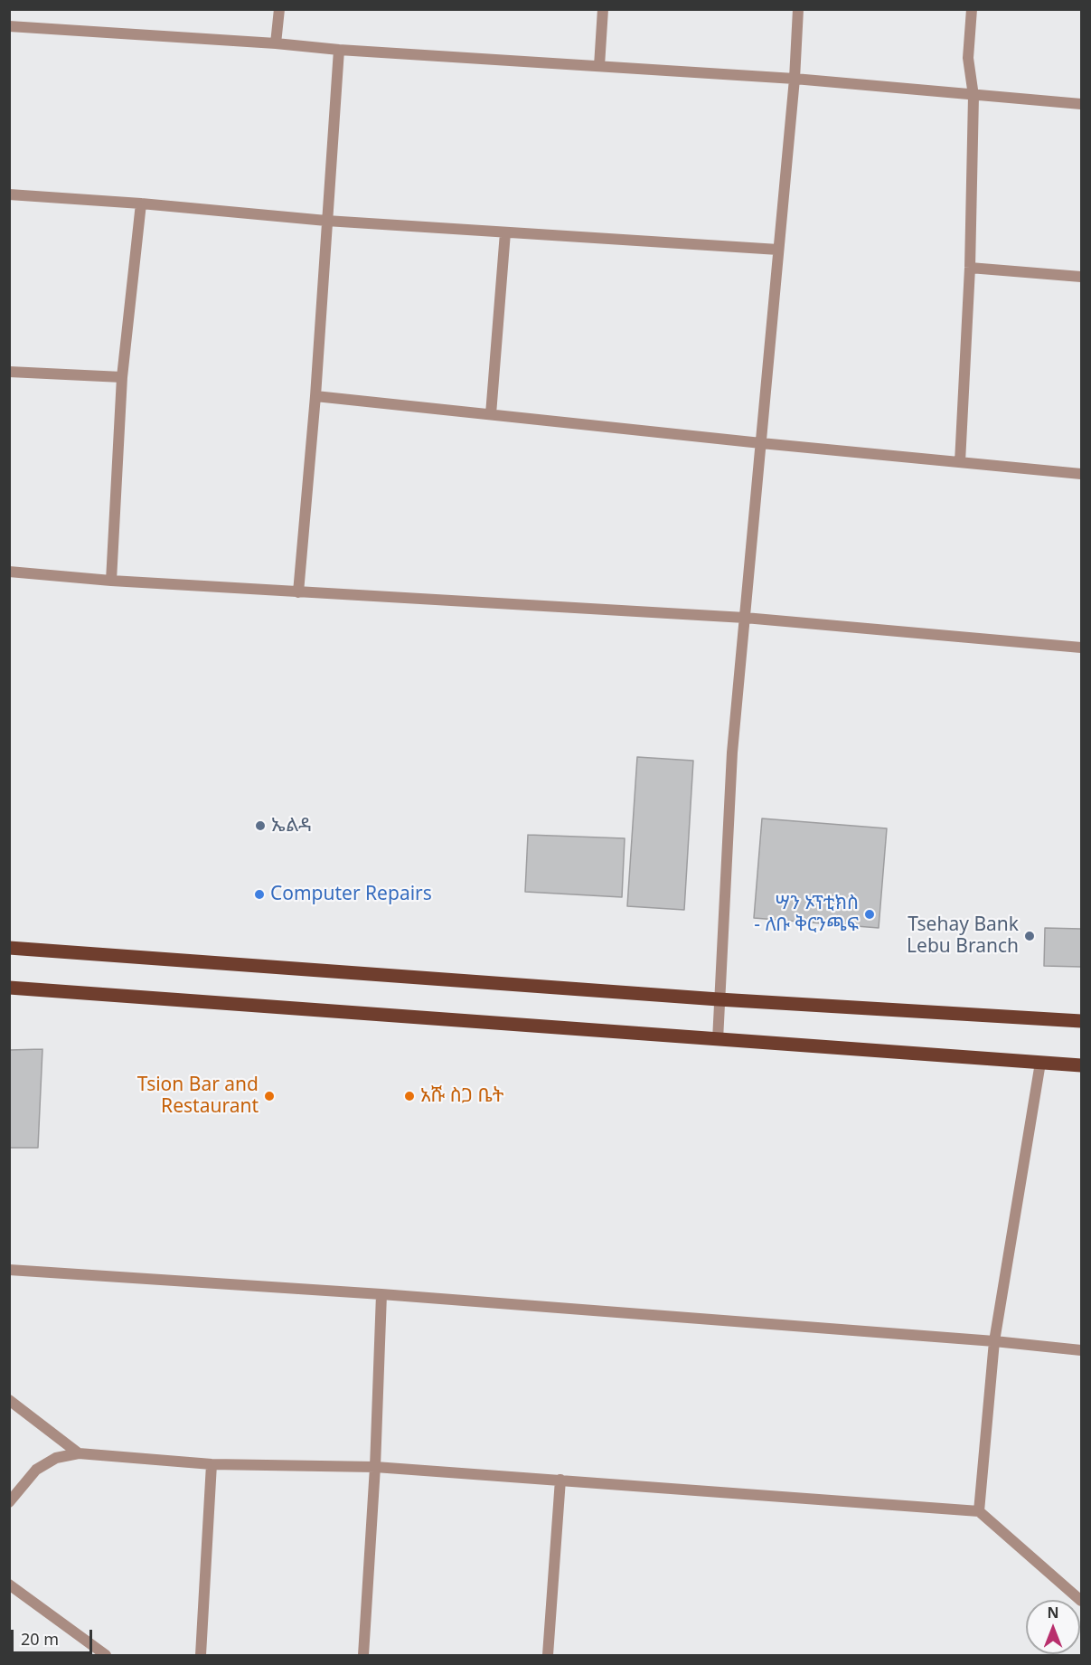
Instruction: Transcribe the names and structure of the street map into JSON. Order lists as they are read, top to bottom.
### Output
{
  "places": [
    "ኤልዳ",
    "Computer Repairs",
    "ሣን ኦፕቲክስ - ለቡ ቅርንጫፍ",
    "Tsehay Bank Lebu Branch",
    "Tsion Bar and Restaurant",
    "አሹ ስጋ ቤት"
  ],
  "scale_bar": "20 m",
  "north": "top"
}
